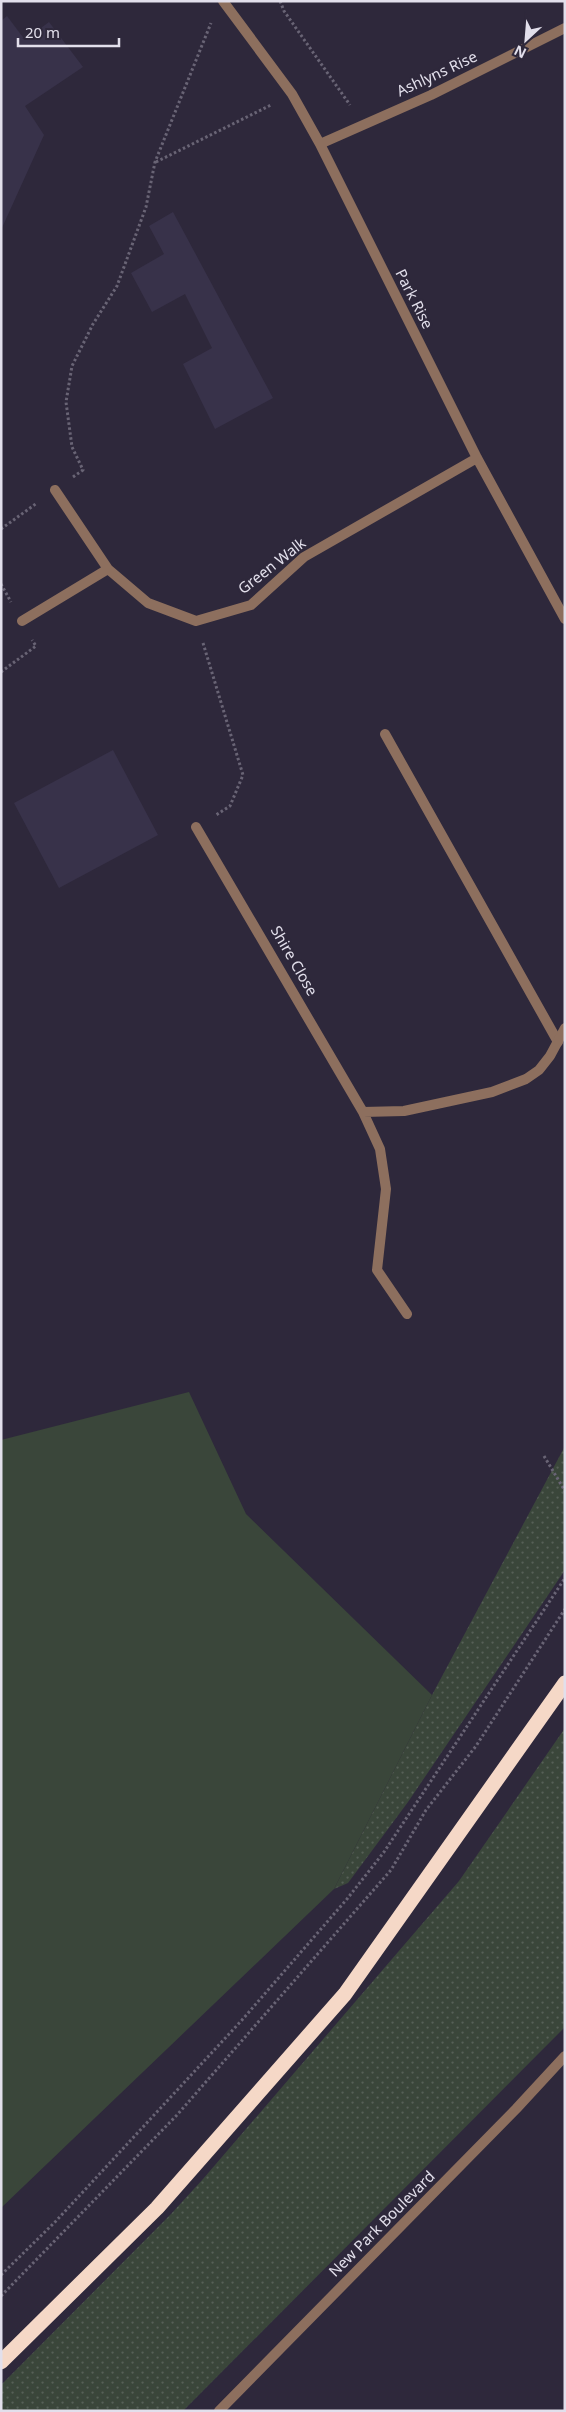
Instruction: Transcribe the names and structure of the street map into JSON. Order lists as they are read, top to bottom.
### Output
{
  "streets": {
    "street": [
      "Ashlyns Rise",
      "Park Rise",
      "Green Walk",
      "Shire Close",
      "New Park Boulevard"
    ]
  },
  "crossings": [
    ["Ashlyns Rise", "Park Rise"],
    ["Park Rise", "Green Walk"]
  ],
  "scale_bar": "20 m",
  "north": "bottom left"
}
